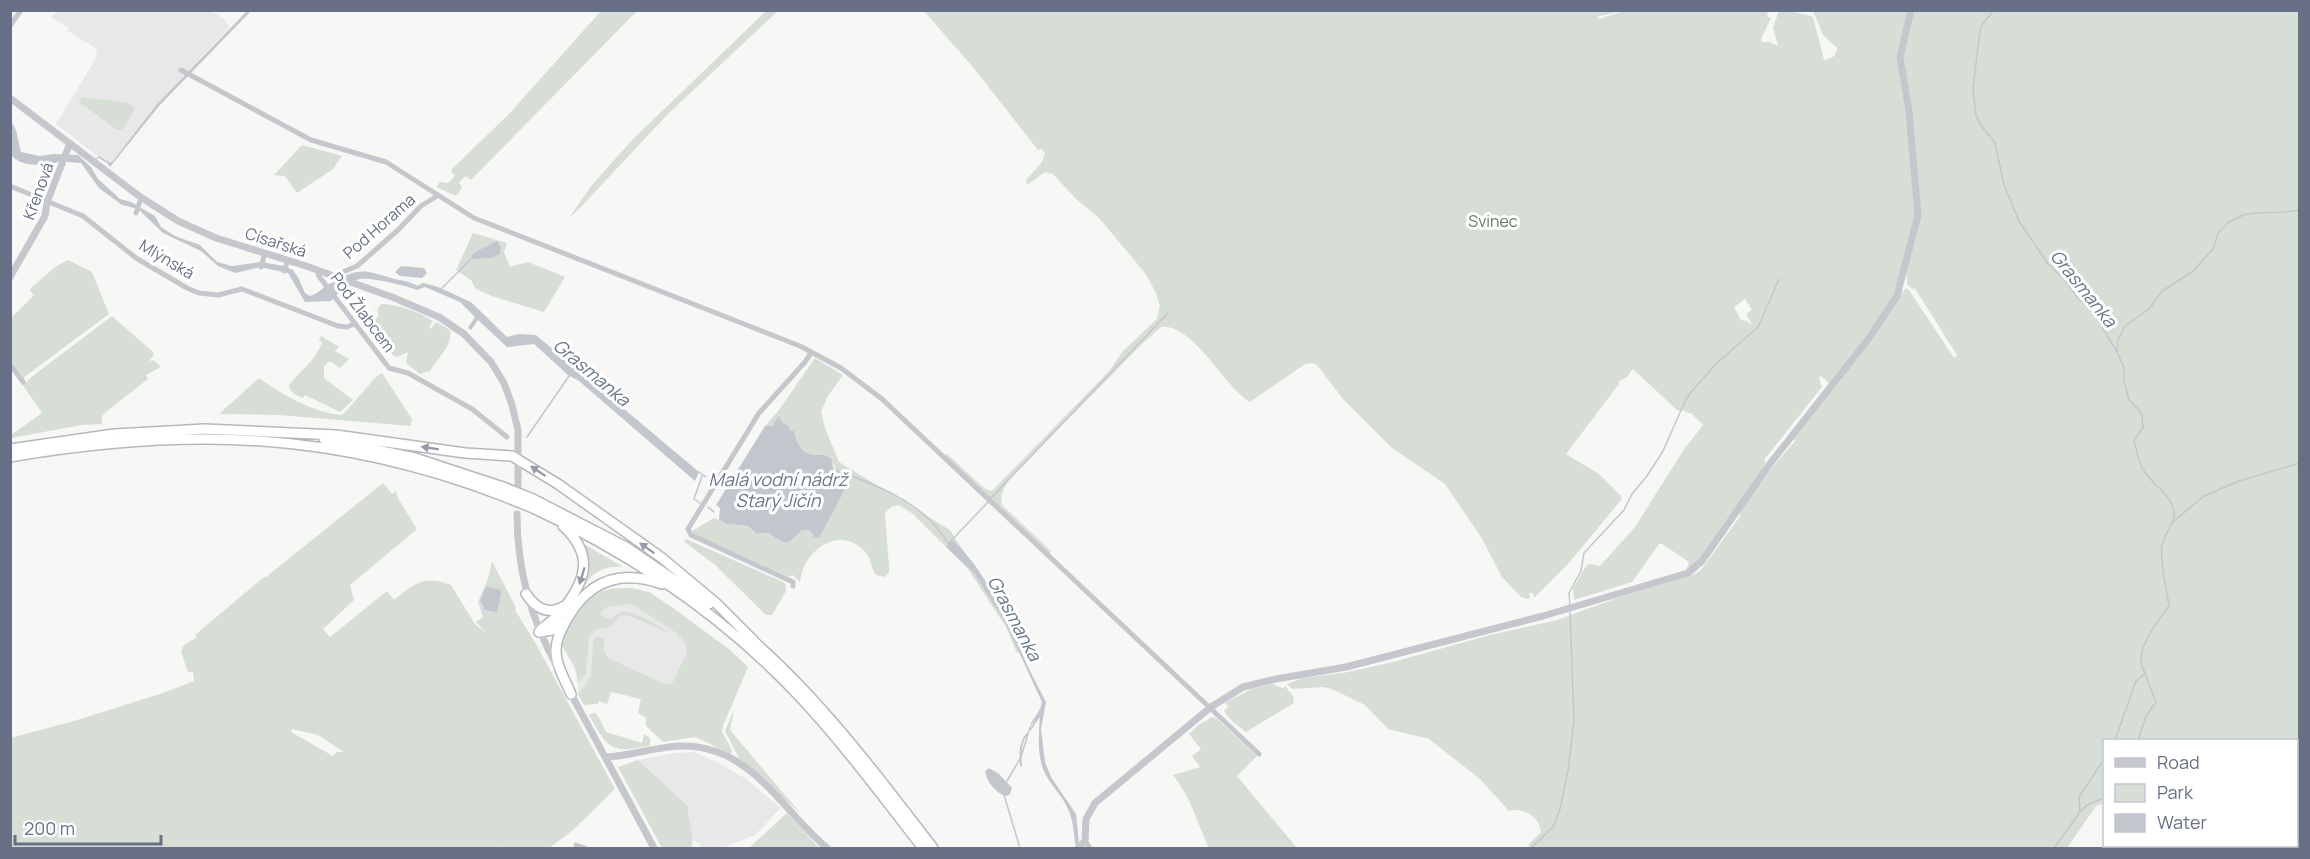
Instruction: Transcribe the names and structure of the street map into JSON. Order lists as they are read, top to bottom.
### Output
{
  "streets": {
    "street": [
      "Křenová",
      "Pod Horama",
      "Císařská",
      "Mlýnská",
      "Pod Žlabcem"
    ]
  },
  "crossings": [
    ["Křenová", "Císařská"],
    ["Křenová", "Mlýnská"],
    ["Pod Horama", "Císařská"],
    ["Císařská", "Pod Žlabcem"],
    ["Mlýnská", "Pod Žlabcem"]
  ],
  "water": ["Grasmanka", "Malá vodní nádrž Starý Jičín"],
  "parks": ["Svinec"],
  "legend": ["Road", "Park", "Water"],
  "scale_bar": "200 m"
}
